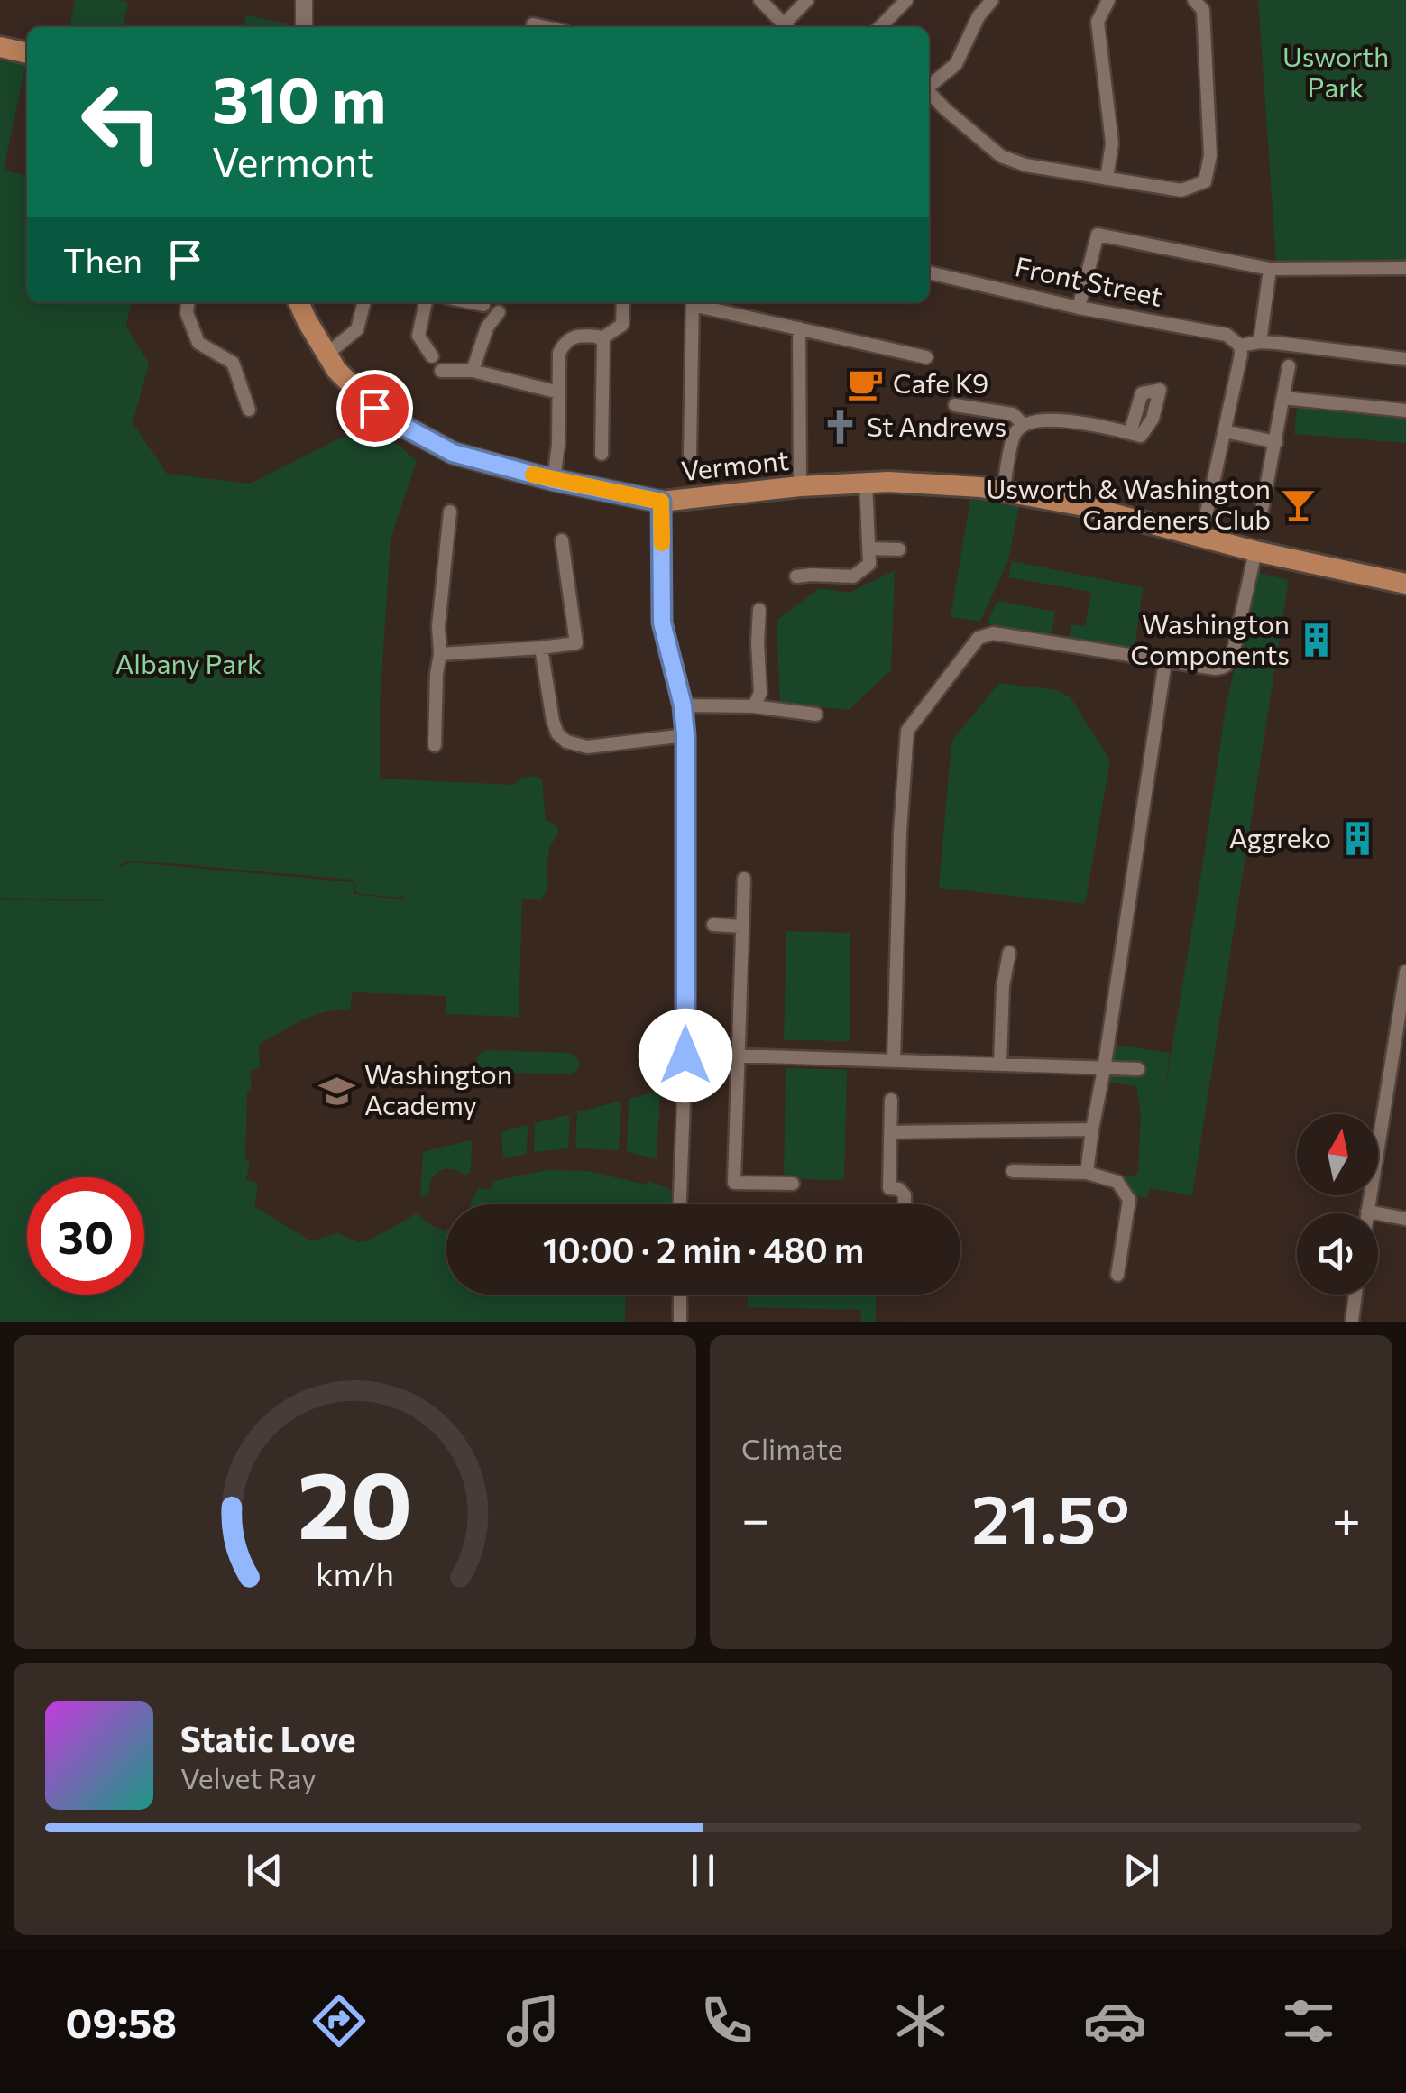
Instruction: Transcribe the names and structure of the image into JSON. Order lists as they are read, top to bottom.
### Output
{
  "streets": {
    "main road": ["Vermont"],
    "street": ["Front Street"]
  },
  "parks": ["Usworth Park", "Albany Park"],
  "places": {
    "cafe": ["Cafe K9"],
    "church": ["St Andrews"],
    "bar": ["Usworth & Washington Gardeners Club"],
    "building": ["Washington Components", "Aggreko"],
    "school or university": ["Washington Academy"]
  },
  "north": "top",
  "page": {
    "turn": ["310 m", "Vermont"],
    "then": "Then",
    "limit": "30",
    "trip": "10:00 · 2 min · 480 m",
    "tile": "Climate",
    "heat": ["−", "21.5°", "+"],
    "song": ["Static Love", "Velvet Ray"],
    "tabs": "09:58",
    "gauge": ["20", "km/h"]
  }
}
